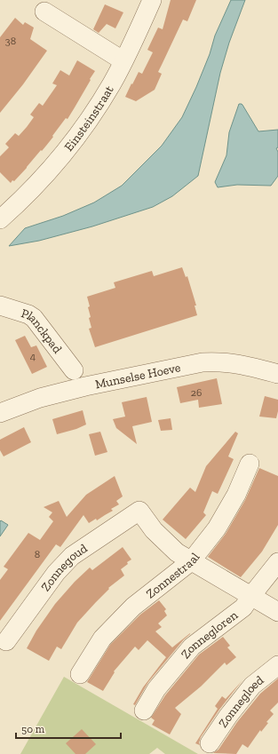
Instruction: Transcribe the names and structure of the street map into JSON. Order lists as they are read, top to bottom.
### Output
{
  "streets": {
    "street": [
      "Einsteinstraat",
      "Planckpad",
      "Munselse Hoeve",
      "Zonnegoud",
      "Zonnestraal",
      "Zonnegloren",
      "Zonnegloed"
    ]
  },
  "crossings": [
    ["Zonnegoud", "Zonnestraal"]
  ],
  "house_numbers": [
    "38",
    "4",
    "26",
    "8"
  ],
  "scale_bar": "50 m"
}
